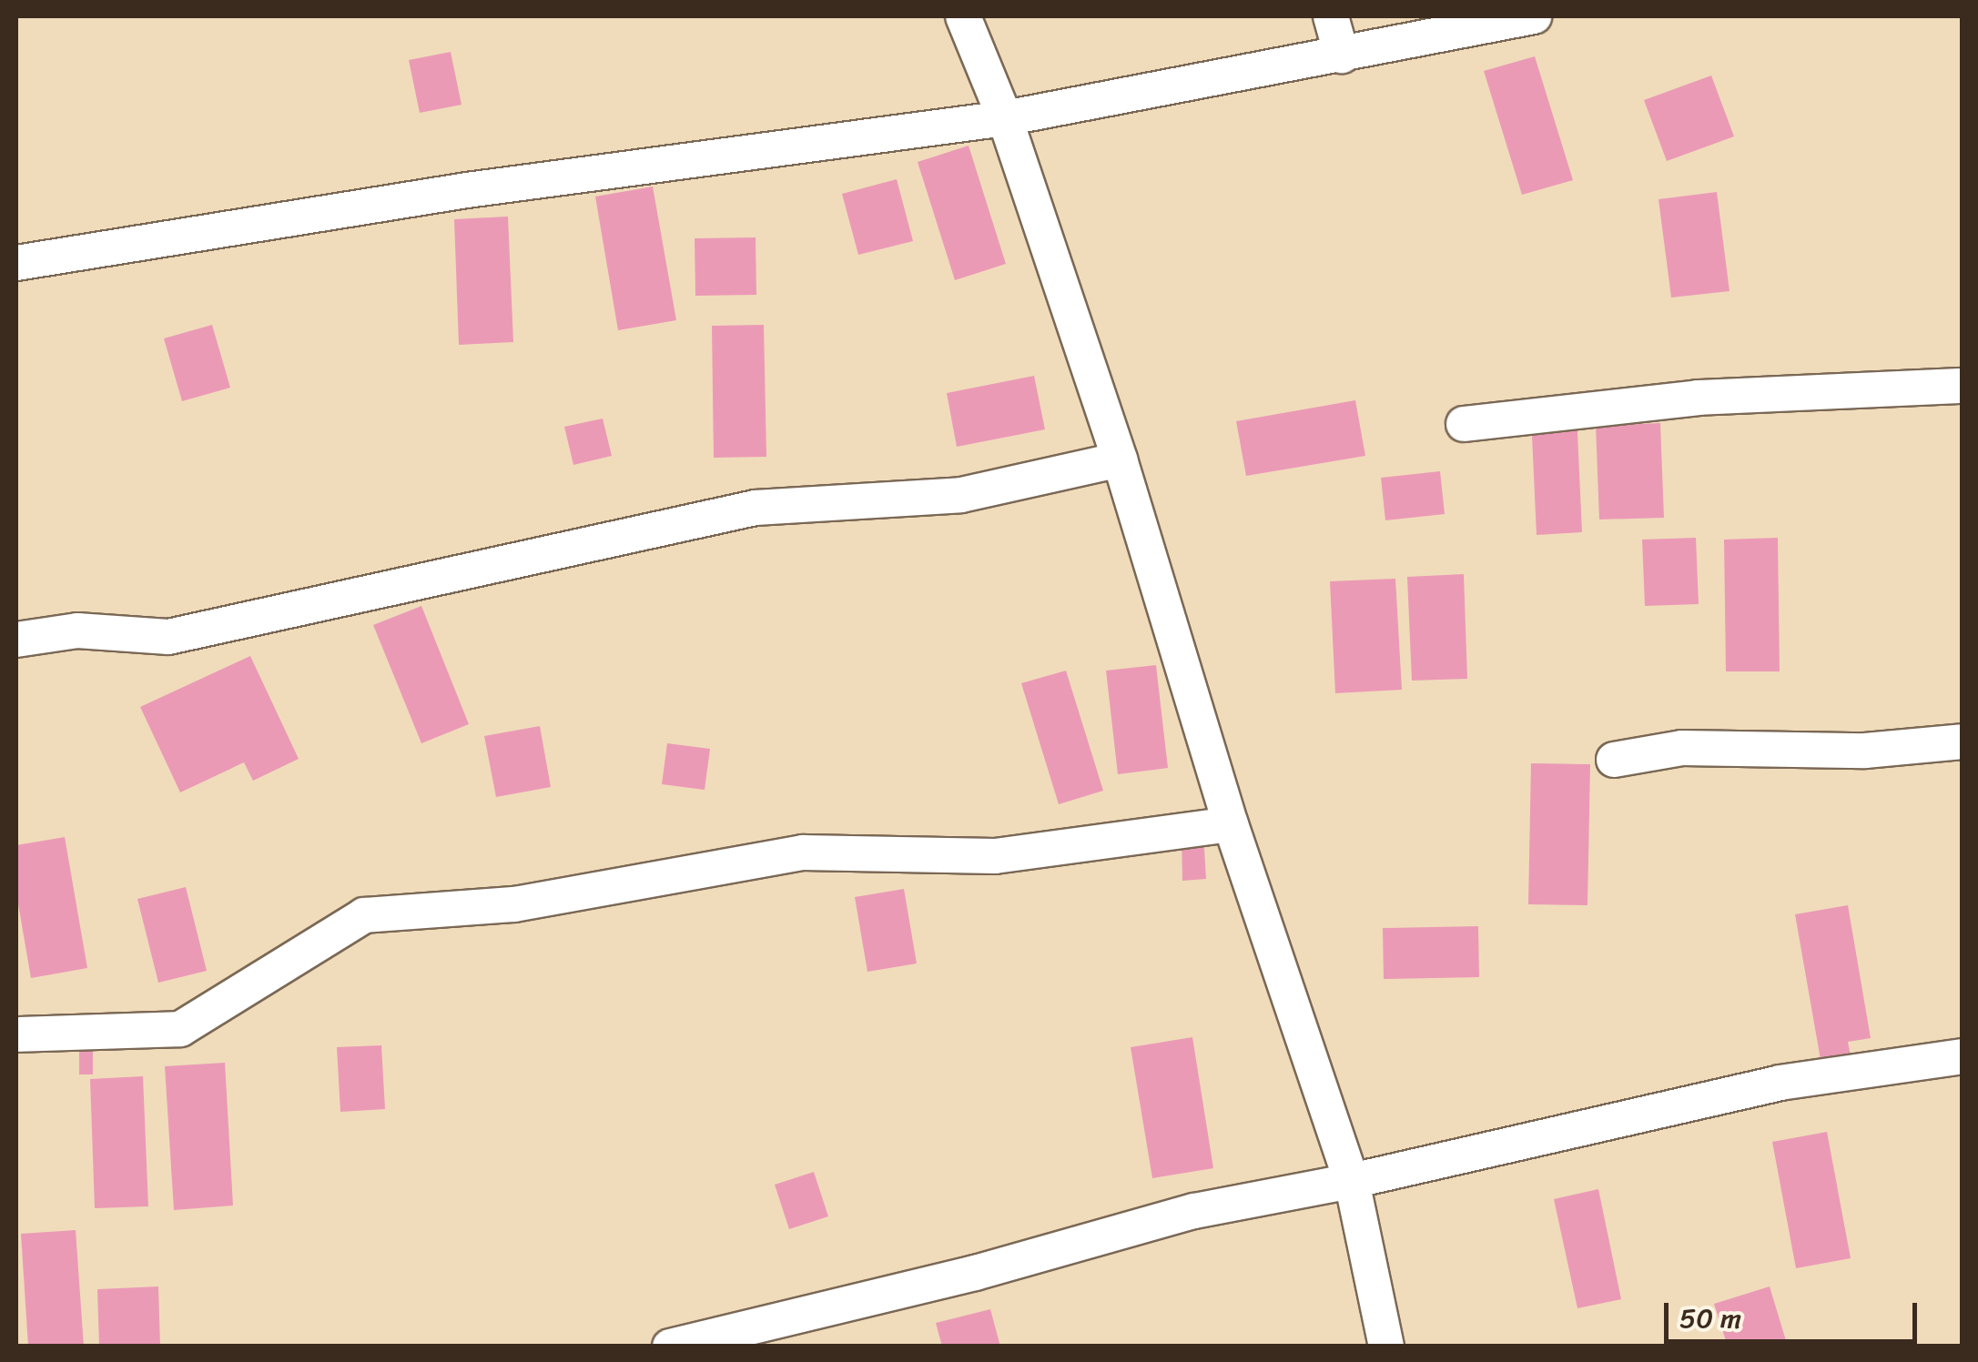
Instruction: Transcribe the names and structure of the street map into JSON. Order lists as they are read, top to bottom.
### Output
{
  "scale_bar": "50 m"
}
